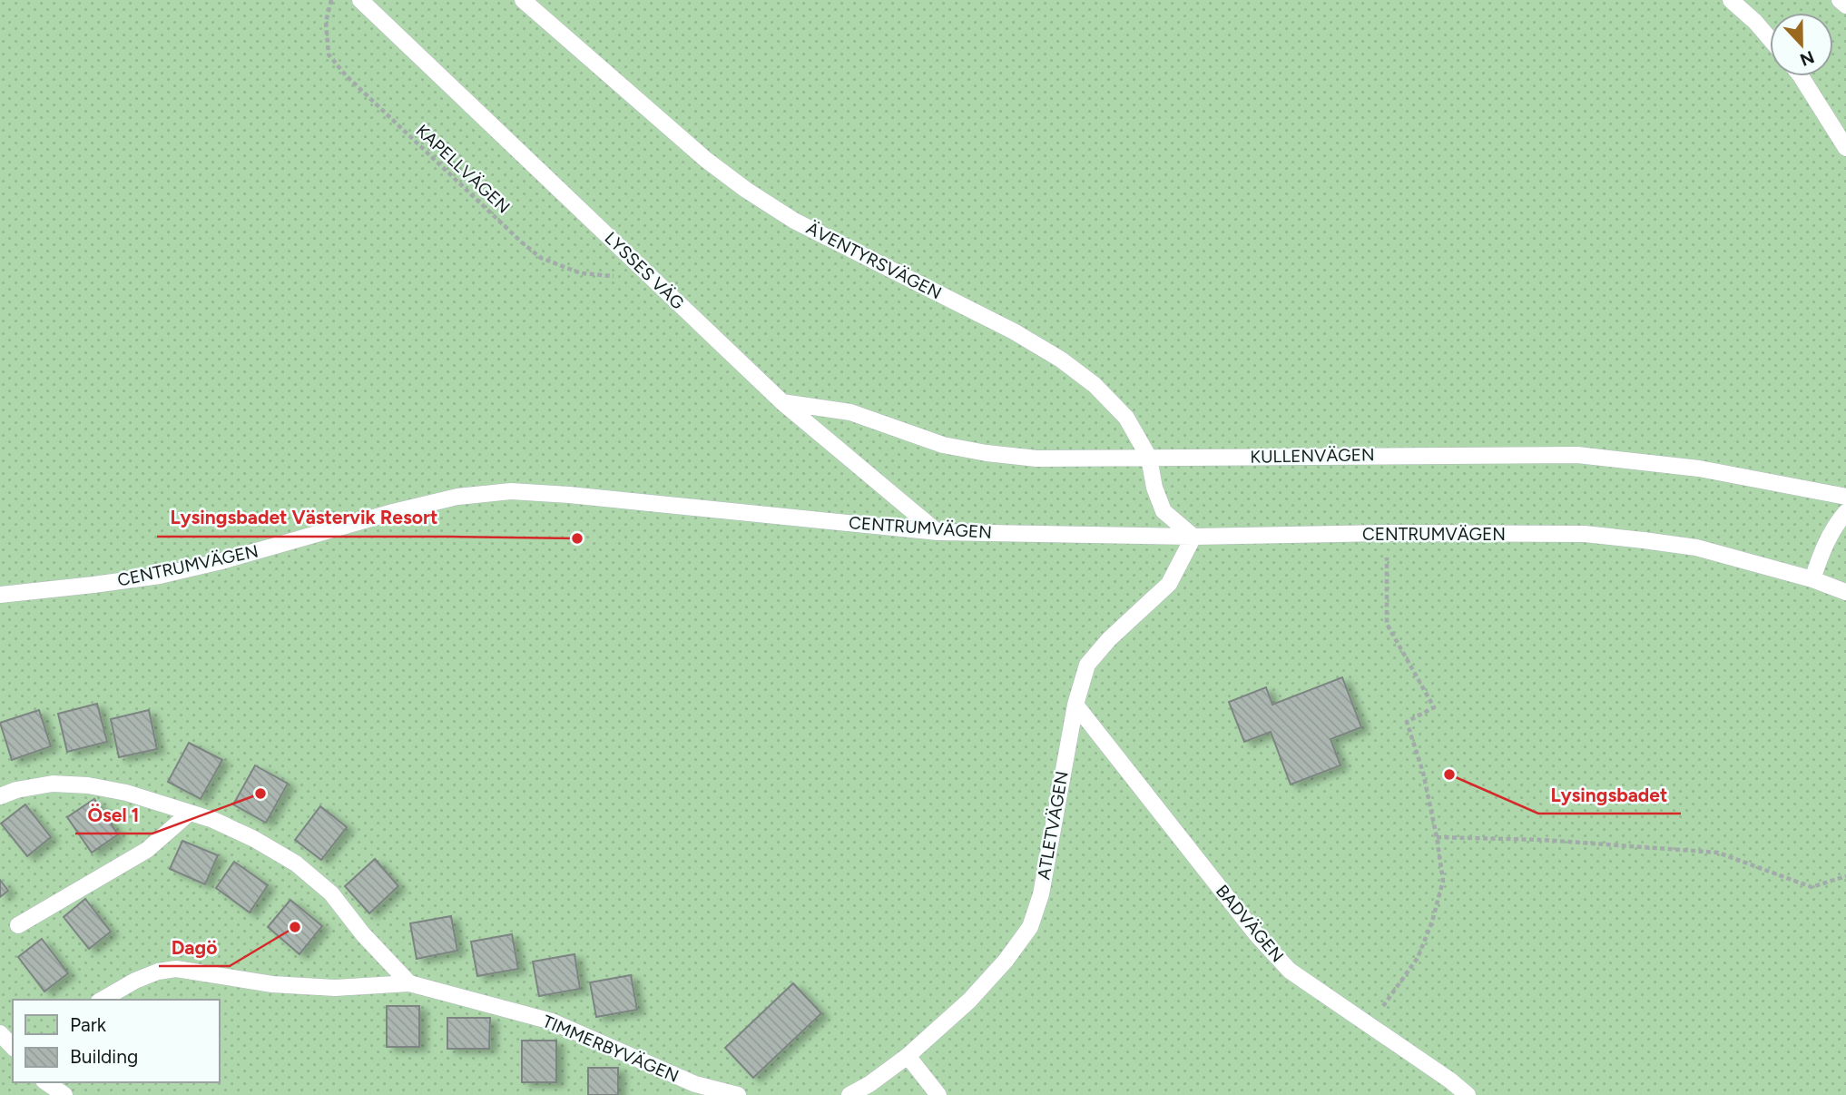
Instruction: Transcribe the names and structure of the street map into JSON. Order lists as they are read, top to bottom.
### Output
{
  "streets": {
    "lane": [
      "ÄVENTYRSVÄGEN",
      "LYSSES VÄG",
      "KULLENVÄGEN",
      "CENTRUMVÄGEN",
      "ATLETVÄGEN",
      "BADVÄGEN",
      "TIMMERBYVÄGEN"
    ],
    "path": ["KAPELLVÄGEN"]
  },
  "crossings": [
    ["KAPELLVÄGEN", "LYSSES VÄG"],
    ["ÄVENTYRSVÄGEN", "KULLENVÄGEN"],
    ["ÄVENTYRSVÄGEN", "CENTRUMVÄGEN"],
    ["ÄVENTYRSVÄGEN", "ATLETVÄGEN"],
    ["LYSSES VÄG", "KULLENVÄGEN"],
    ["LYSSES VÄG", "CENTRUMVÄGEN"],
    ["CENTRUMVÄGEN", "ATLETVÄGEN"],
    ["ATLETVÄGEN", "BADVÄGEN"]
  ],
  "places": [
    "Lysingsbadet Västervik Resort",
    "Lysingsbadet",
    "Ösel 1",
    "Dagö"
  ],
  "legend": ["Park", "Building"],
  "north": "bottom"
}
